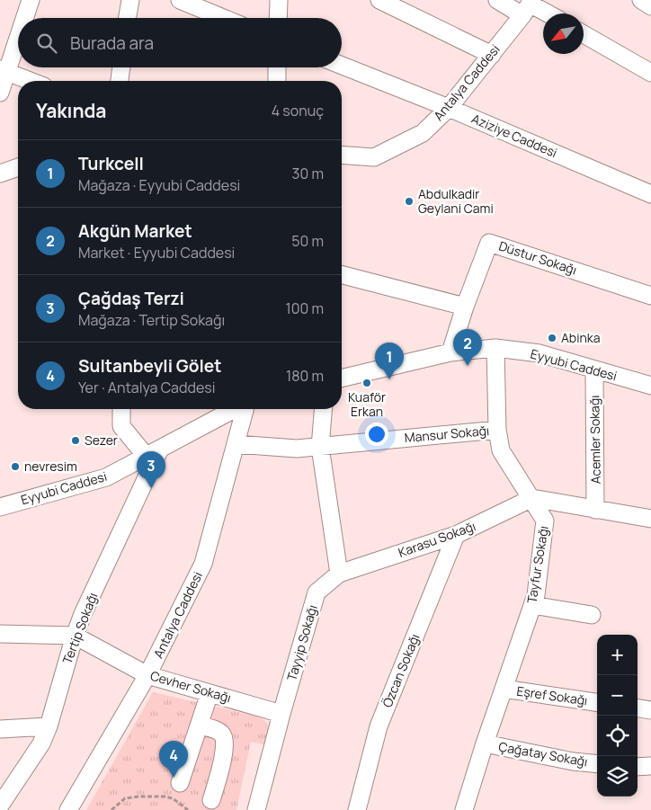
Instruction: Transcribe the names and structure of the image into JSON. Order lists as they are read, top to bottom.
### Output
{
  "streets": {
    "street": [
      "Antalya Caddesi",
      "Aziziye Caddesi",
      "Düstur Sokağı",
      "Eyyubi Caddesi",
      "Mansur Sokağı",
      "Acemler Sokağı",
      "Karasu Sokağı",
      "Tayfur Sokağı",
      "Tertip Sokağı",
      "Tayyip Sokağı",
      "Özcan Sokağı",
      "Cevher Sokağı",
      "Eşref Sokağı",
      "Çağatay Sokağı"
    ]
  },
  "crossings": [
    ["Antalya Caddesi", "Aziziye Caddesi"],
    ["Antalya Caddesi", "Mansur Sokağı"],
    ["Antalya Caddesi", "Cevher Sokağı"],
    ["Düstur Sokağı", "Eyyubi Caddesi"],
    ["Eyyubi Caddesi", "Acemler Sokağı"],
    ["Eyyubi Caddesi", "Tayfur Sokağı"],
    ["Eyyubi Caddesi", "Tertip Sokağı"],
    ["Mansur Sokağı", "Tayfur Sokağı"],
    ["Karasu Sokağı", "Tayfur Sokağı"],
    ["Karasu Sokağı", "Tayyip Sokağı"],
    ["Karasu Sokağı", "Özcan Sokağı"],
    ["Tayfur Sokağı", "Eşref Sokağı"],
    ["Tayfur Sokağı", "Çağatay Sokağı"],
    ["Tertip Sokağı", "Cevher Sokağı"],
    ["Tayyip Sokağı", "Cevher Sokağı"]
  ],
  "places": [
    "Abdulkadir Geylani Cami",
    "Abinka",
    "Kuaför Erkan",
    "Sezer",
    "nevresim"
  ],
  "north": "bottom left",
  "page": {
    "search": "Burada ara",
    "heading": ["Yakında", "4 sonuç"],
    "list": [
      {
        "mark": "1",
        "name": "Turkcell",
        "note": "Mağaza · Eyyubi Caddesi",
        "value": "30 m"
      },
      {
        "mark": "2",
        "name": "Akgün Market",
        "note": "Market · Eyyubi Caddesi",
        "value": "50 m"
      },
      {
        "mark": "3",
        "name": "Çağdaş Terzi",
        "note": "Mağaza · Tertip Sokağı",
        "value": "100 m"
      },
      {
        "mark": "4",
        "name": "Sultanbeyli Gölet",
        "note": "Yer · Antalya Caddesi",
        "value": "180 m"
      }
    ],
    "pins": [
      "2",
      "1",
      "3",
      "4"
    ],
    "map_buttons": ["+", "−"]
  }
}
